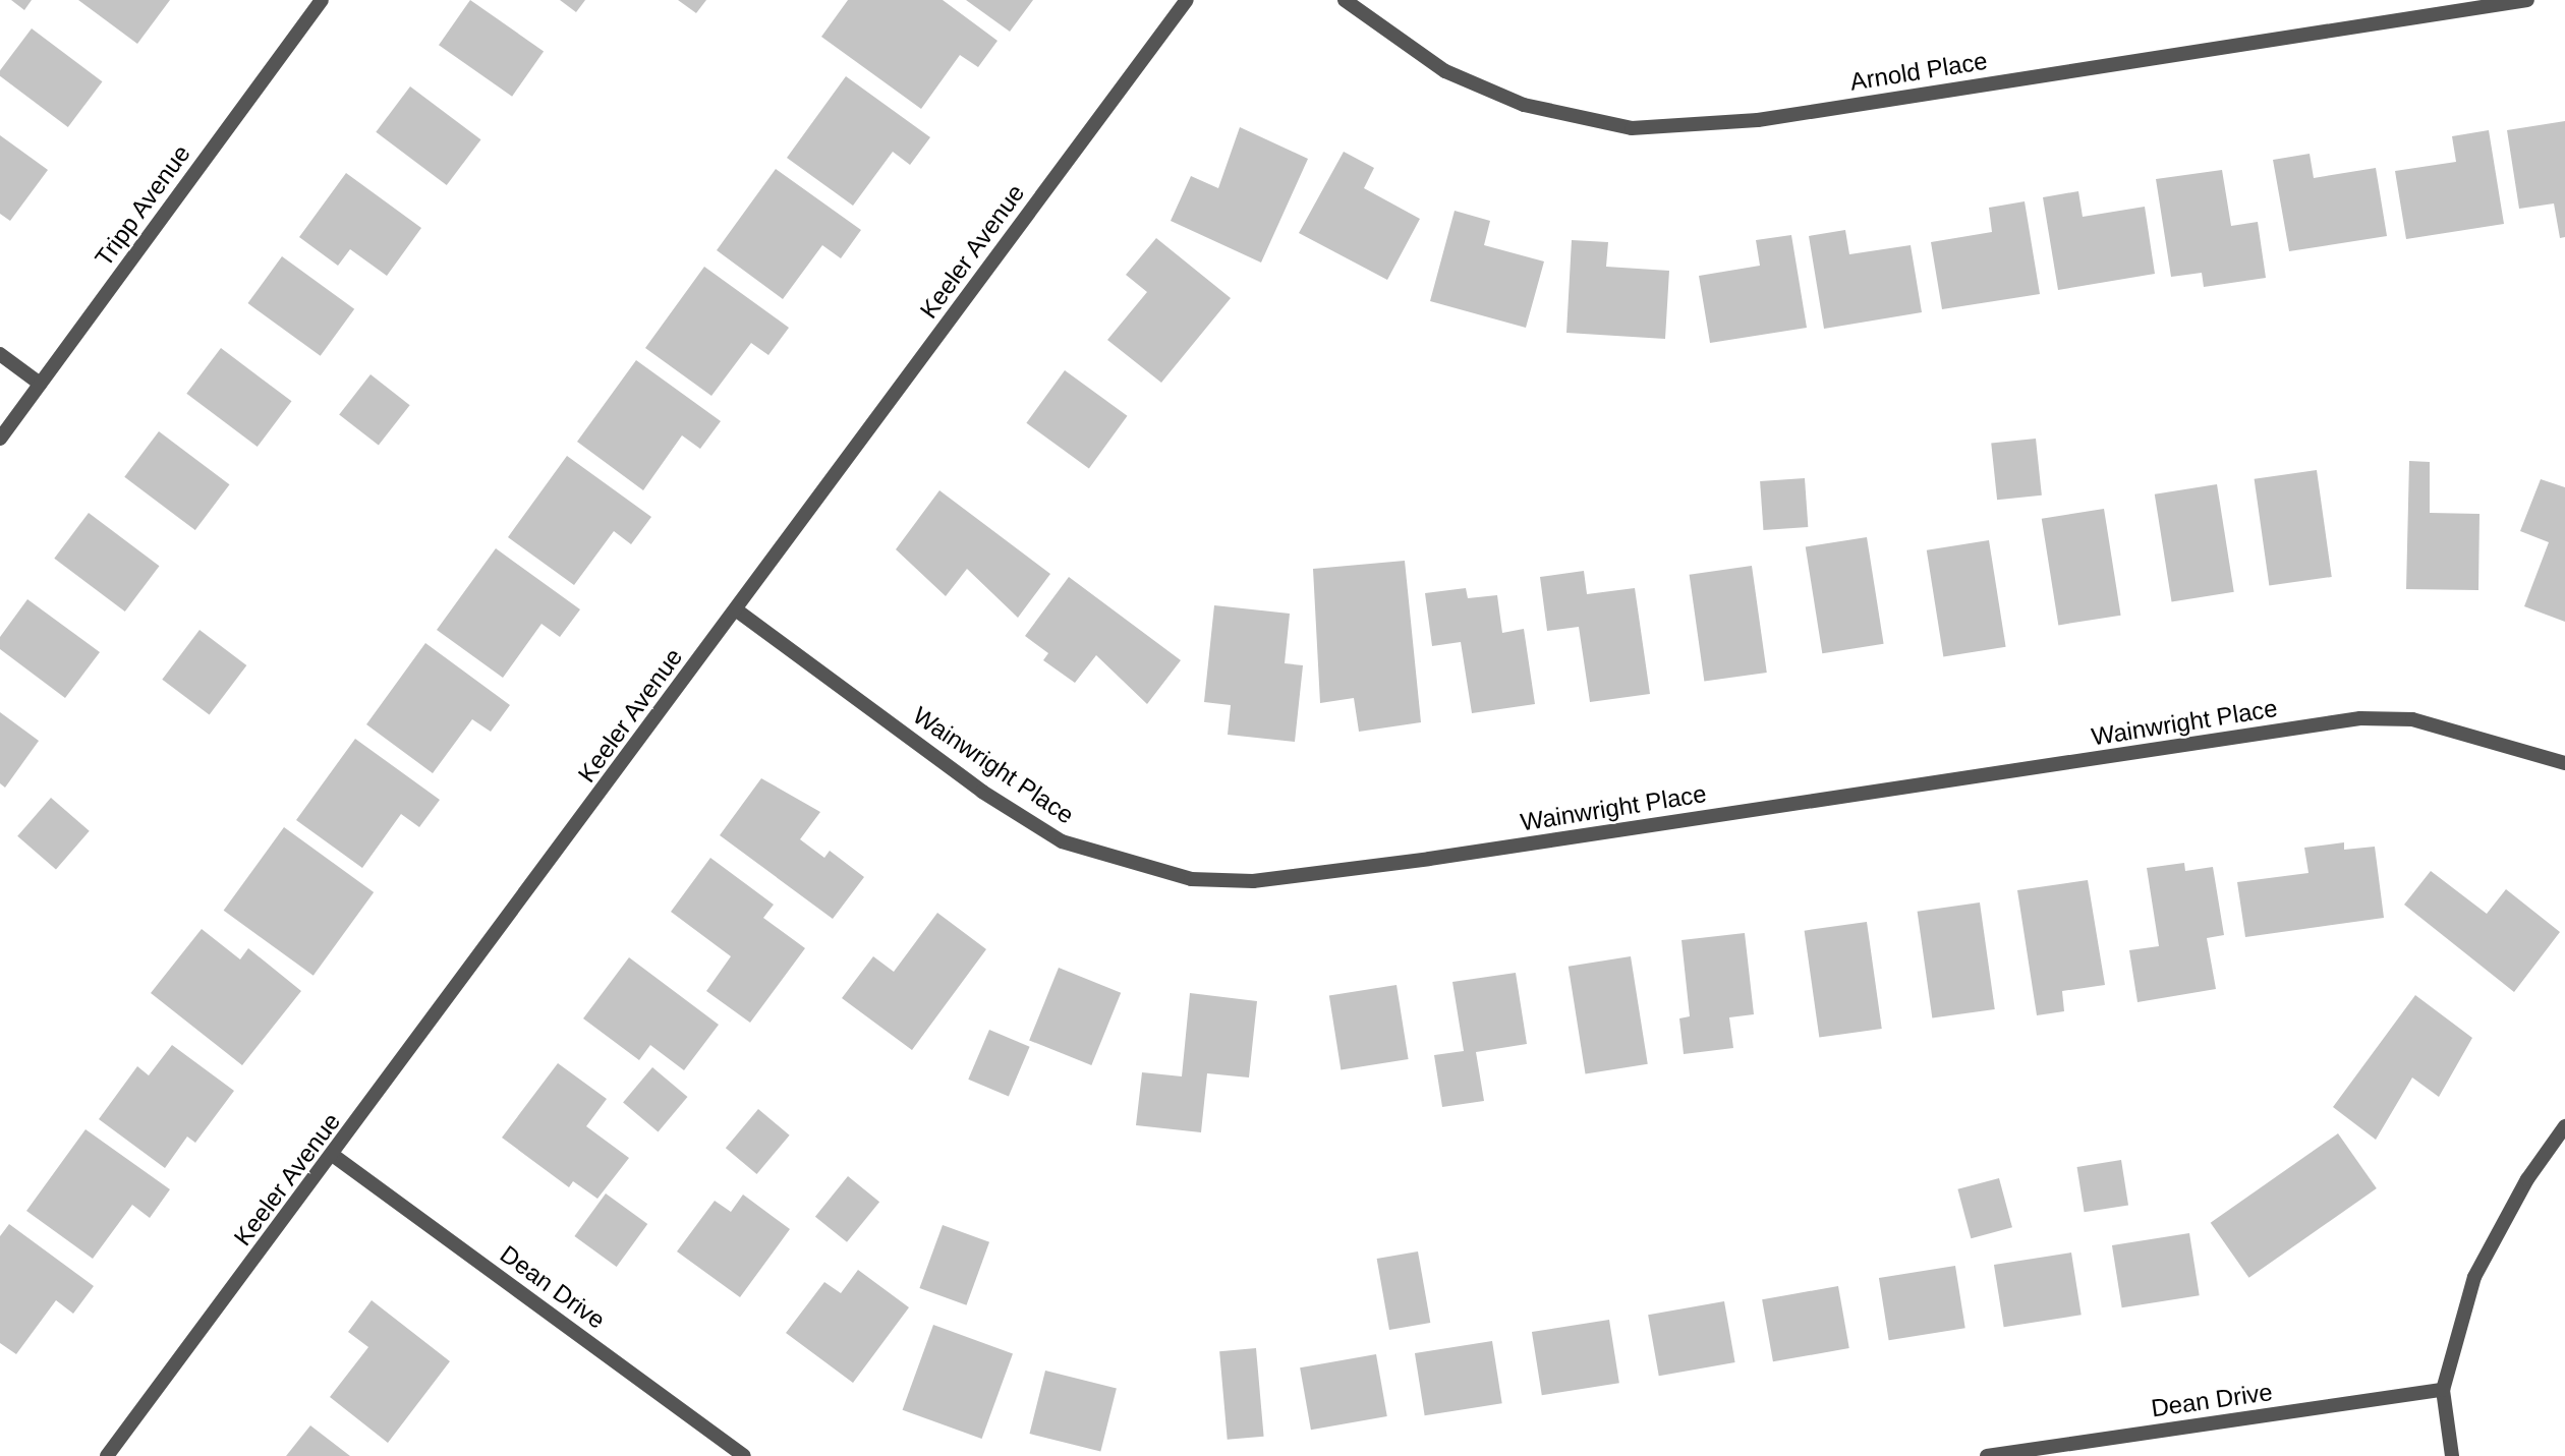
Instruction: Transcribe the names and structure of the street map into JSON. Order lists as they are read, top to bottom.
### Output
{
  "streets": {
    "street": [
      "Arnold Place",
      "Tripp Avenue",
      "Keeler Avenue",
      "Wainwright Place",
      "Dean Drive"
    ]
  },
  "crossings": [
    ["Keeler Avenue", "Wainwright Place"],
    ["Keeler Avenue", "Dean Drive"]
  ]
}
